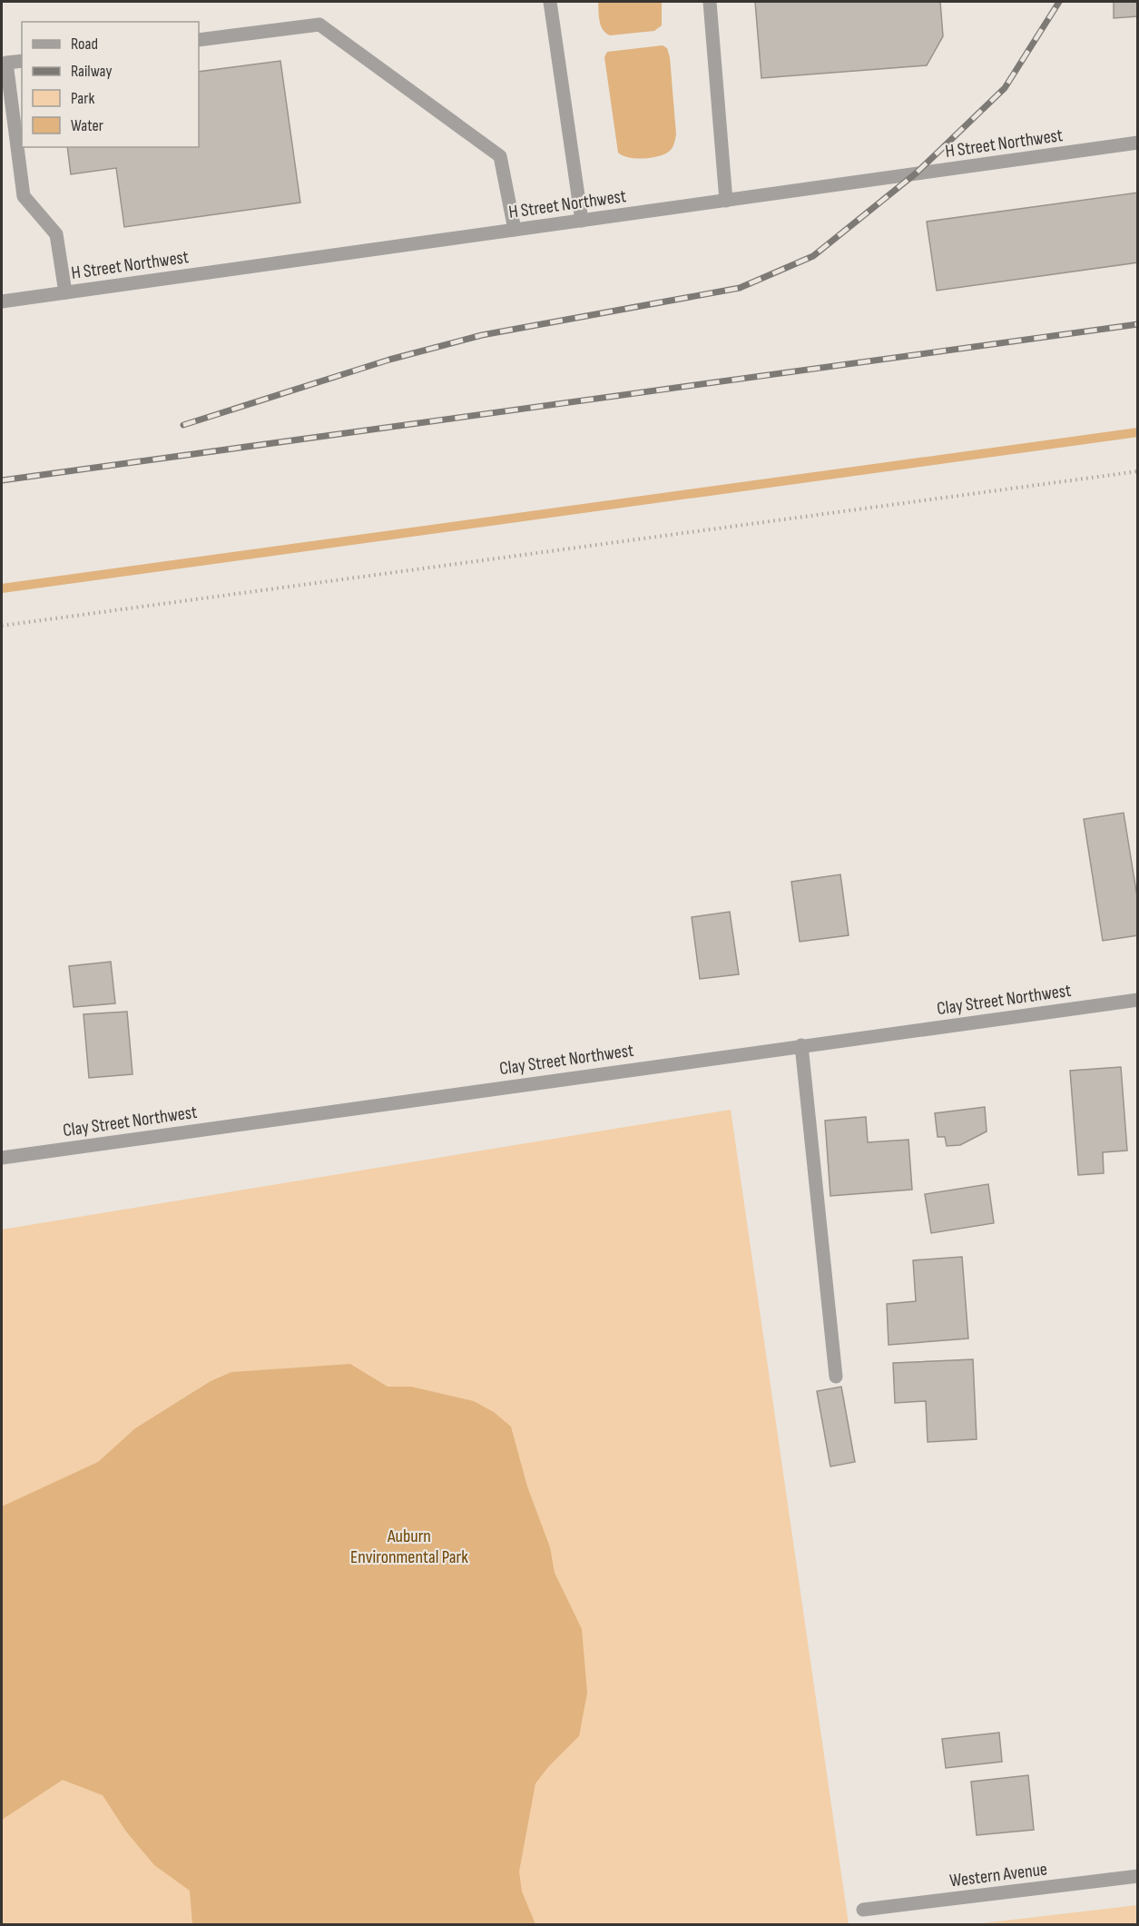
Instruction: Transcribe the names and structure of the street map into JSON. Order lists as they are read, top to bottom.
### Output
{
  "streets": {
    "street": ["H Street Northwest", "Clay Street Northwest", "Western Avenue"]
  },
  "parks": ["Auburn Environmental Park"],
  "legend": [
    "Road",
    "Railway",
    "Park",
    "Water"
  ]
}
